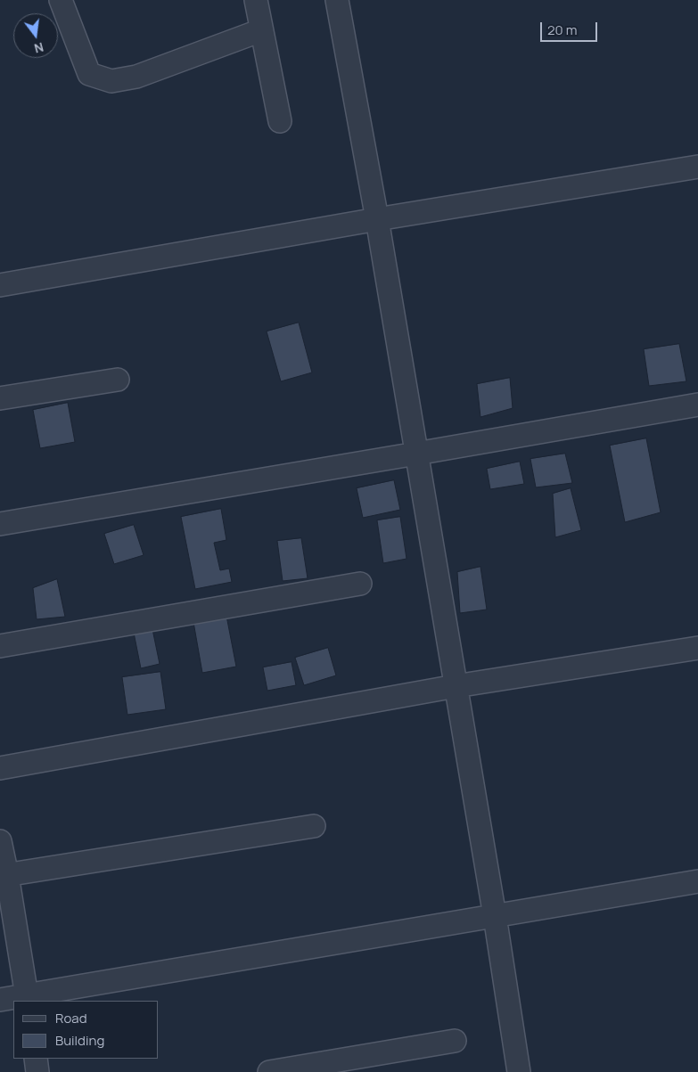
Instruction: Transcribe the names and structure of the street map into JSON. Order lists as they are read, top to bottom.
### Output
{
  "legend": ["Road", "Building"],
  "scale_bar": "20 m",
  "north": "bottom"
}
